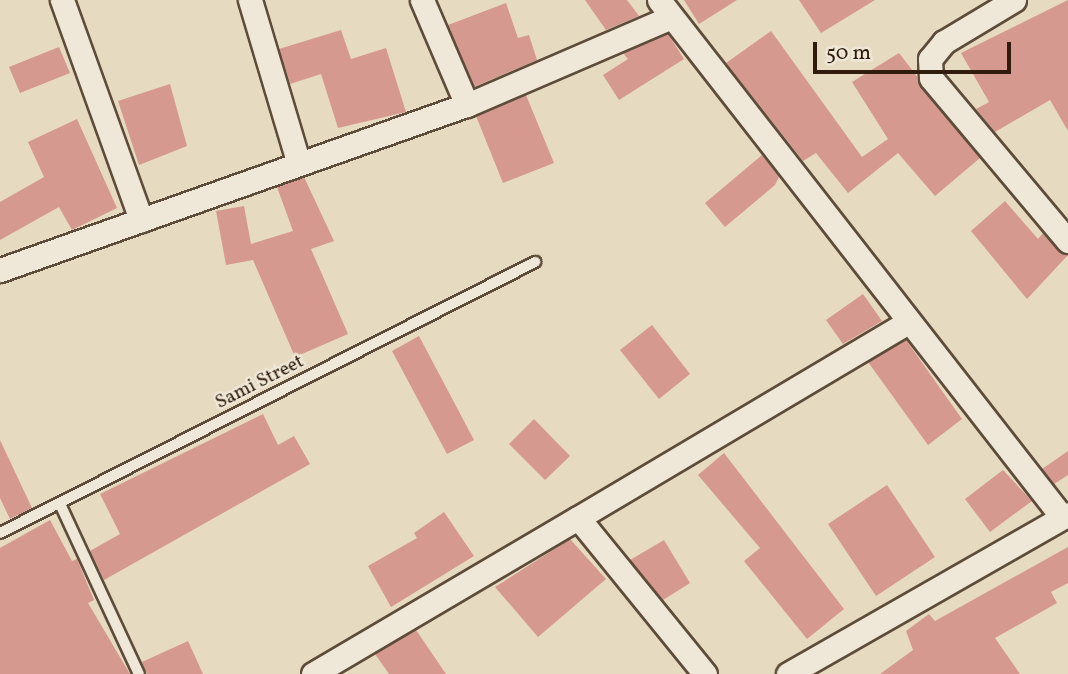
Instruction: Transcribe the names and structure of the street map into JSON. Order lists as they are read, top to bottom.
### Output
{
  "streets": {
    "lane": ["Sami Street"]
  },
  "scale_bar": "50 m"
}
